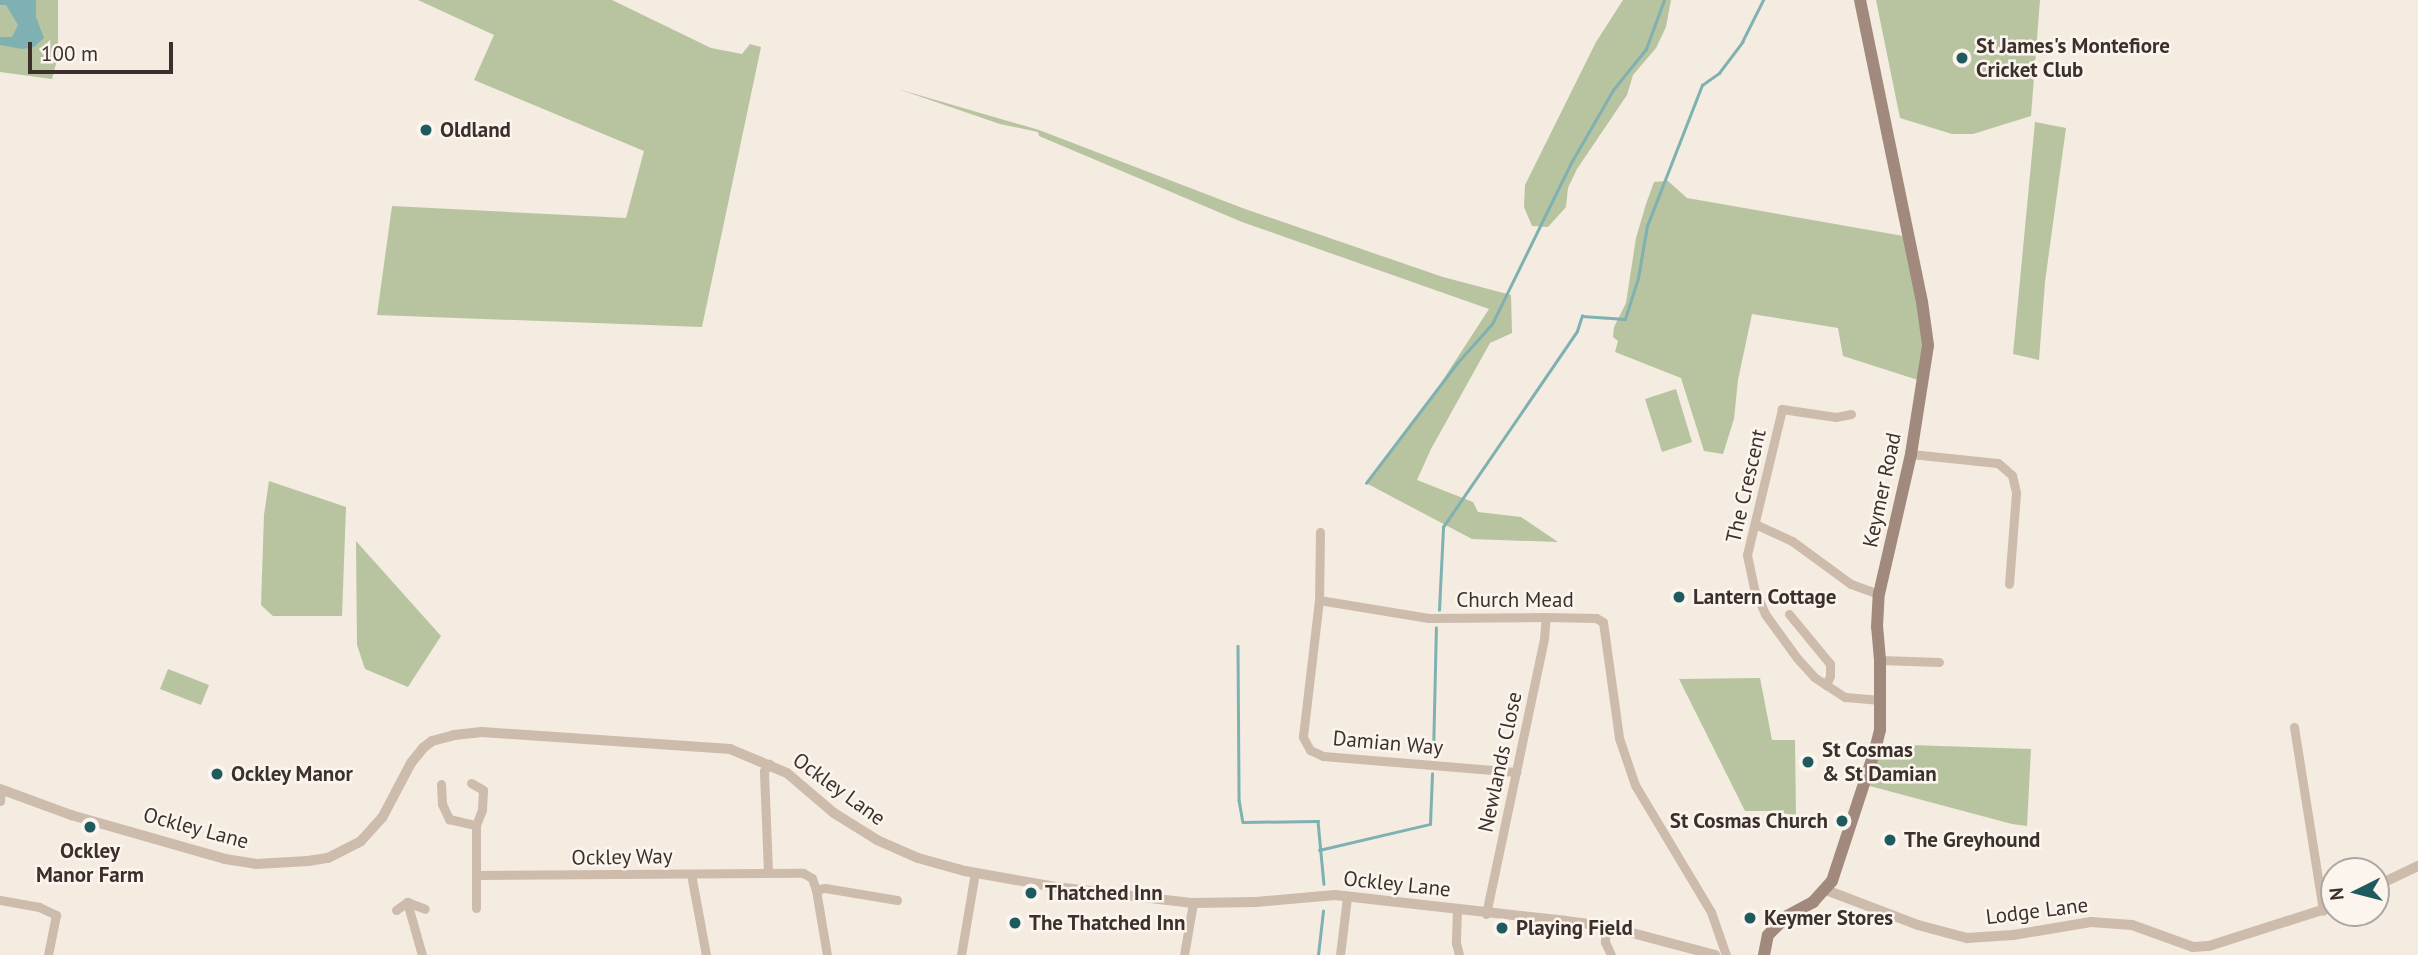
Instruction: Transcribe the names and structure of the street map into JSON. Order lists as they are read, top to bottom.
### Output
{
  "streets": {
    "main road": ["Keymer Road"],
    "street": [
      "The Crescent",
      "Church Mead",
      "Damian Way",
      "Newlands Close",
      "Ockley Lane",
      "Ockley Way",
      "Lodge Lane"
    ]
  },
  "crossings": [
    ["The Crescent", "Keymer Road"],
    ["Keymer Road", "Lodge Lane"],
    ["Church Mead", "Damian Way"],
    ["Church Mead", "Newlands Close"],
    ["Damian Way", "Newlands Close"],
    ["Newlands Close", "Ockley Lane"]
  ],
  "places": [
    "St James's Montefiore Cricket Club",
    "Oldland",
    "Lantern Cottage",
    "St Cosmas & St Damian",
    "Ockley Manor",
    "St Cosmas Church",
    "Ockley Manor Farm",
    "The Greyhound",
    "Thatched Inn",
    "Keymer Stores",
    "The Thatched Inn",
    "Playing Field"
  ],
  "scale_bar": "100 m",
  "north": "left"
}
